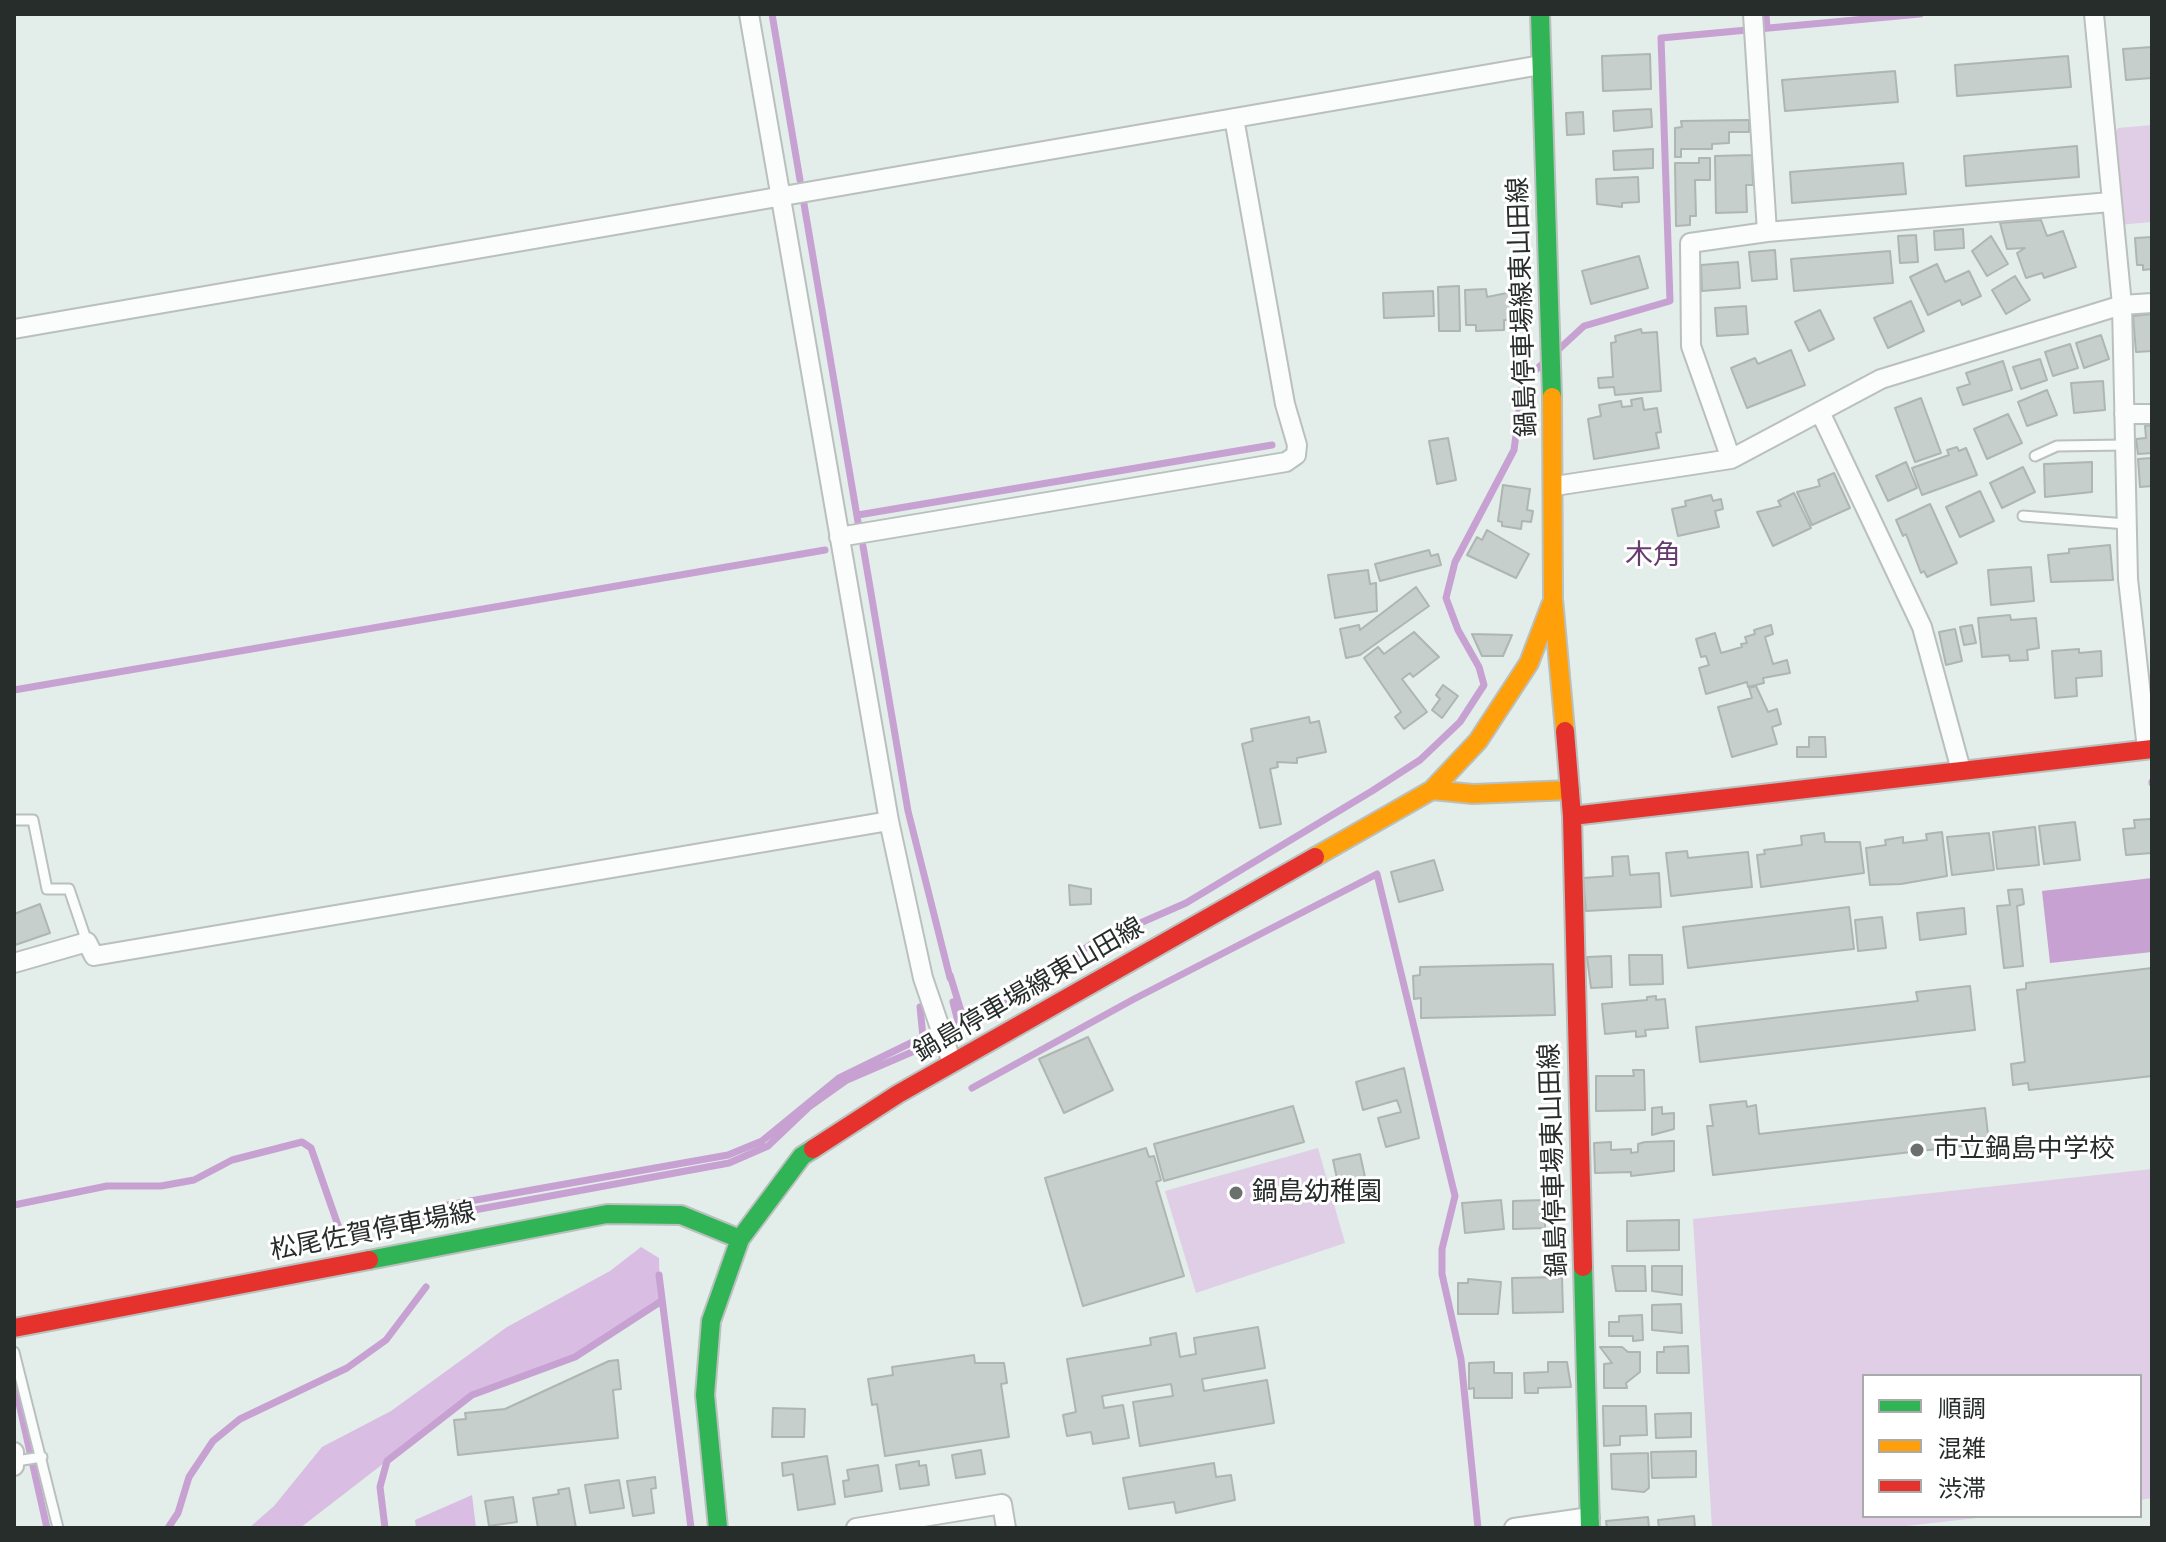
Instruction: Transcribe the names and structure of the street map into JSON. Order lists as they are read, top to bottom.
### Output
{
  "streets": {
    "main road": ["鍋島停車場線東山田線", "鍋島停車場東山田線", "松尾佐賀停車場線"]
  },
  "crossings": [
    ["鍋島停車場線東山田線", "鍋島停車場東山田線"],
    ["鍋島停車場線東山田線", "松尾佐賀停車場線"]
  ],
  "districts": ["木角"],
  "places": ["市立鍋島中学校", "鍋島幼稚園"],
  "legend": ["順調", "混雑", "渋滞"]
}
